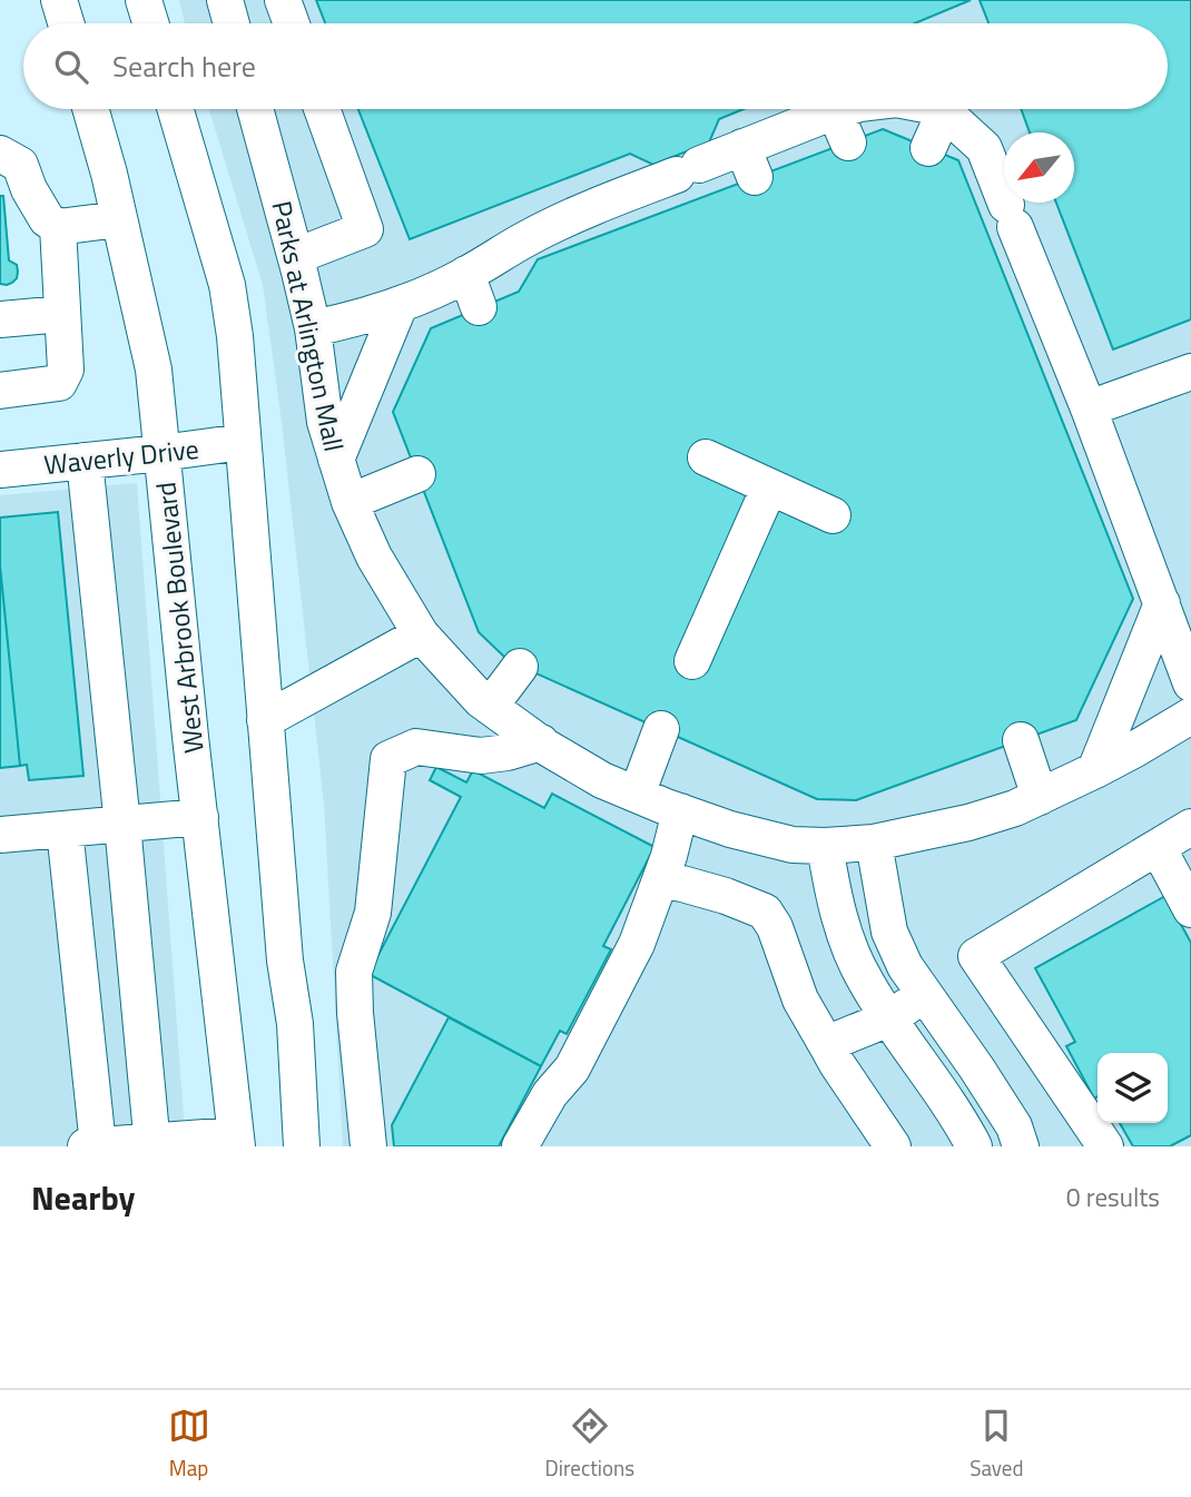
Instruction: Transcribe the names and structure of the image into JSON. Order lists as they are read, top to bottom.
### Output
{
  "streets": {
    "street": ["Parks at Arlington Mall", "Waverly Drive", "West Arbrook Boulevard"]
  },
  "crossings": [
    ["Waverly Drive", "West Arbrook Boulevard"]
  ],
  "north": "bottom left",
  "page": {
    "search": "Search here",
    "heading": ["Nearby", "0 results"],
    "nav": ["Map", "Directions", "Saved"]
  }
}
